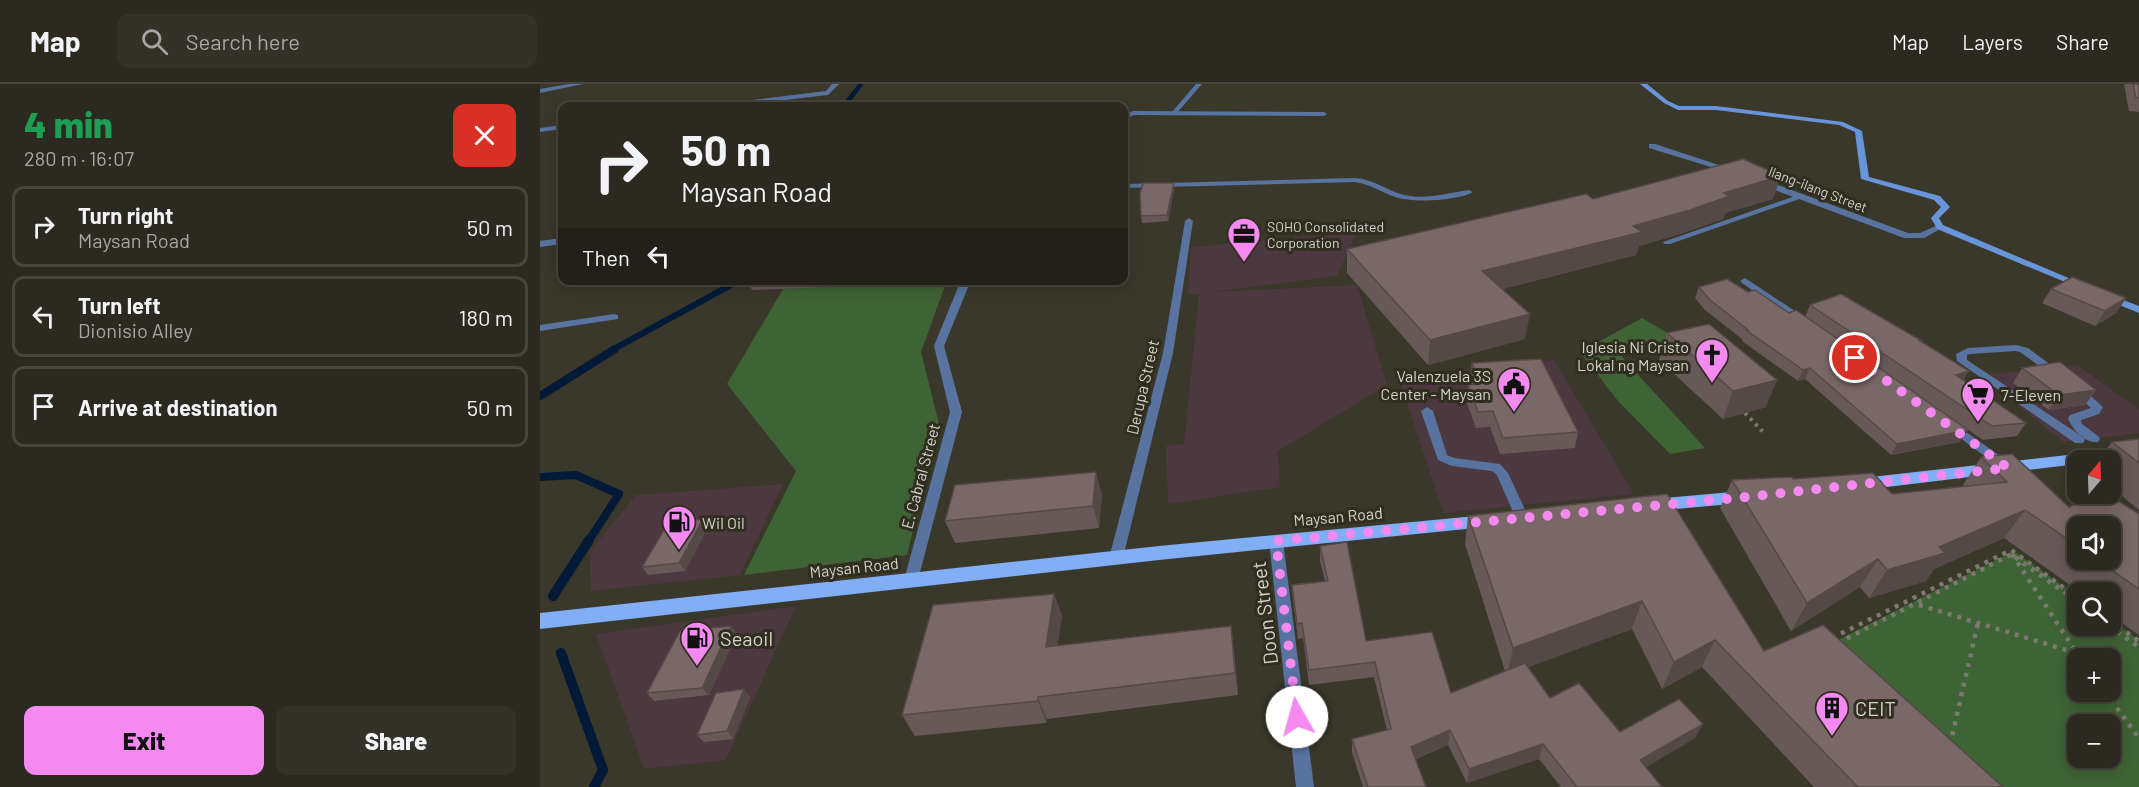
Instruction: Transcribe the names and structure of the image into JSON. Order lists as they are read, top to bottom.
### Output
{
  "streets": {
    "main road": ["Maysan Road"],
    "street": [
      "Ilang-ilang Street",
      "Derupa Street",
      "E. Cabral Street",
      "Doon Street"
    ]
  },
  "crossings": [
    ["Derupa Street", "Maysan Road"],
    ["E. Cabral Street", "Maysan Road"],
    ["Maysan Road", "Doon Street"]
  ],
  "places": {
    "office": ["SOHO Consolidated Corporation"],
    "church": ["Iglesia Ni Cristo Lokal ng Maysan"],
    "public building": ["Valenzuela 3S Center - Maysan"],
    "supermarket": ["7-Eleven"],
    "fuel station": ["Wil Oil", "Seaoil"],
    "building": ["CEIT"]
  },
  "north": "top",
  "page": {
    "header": "Map",
    "search": "Search here",
    "nav": ["Map", "Layers", "Share"],
    "heading": ["4 min", "280 m · 16:07"],
    "turn": ["50 m", "Maysan Road"],
    "list": [
      {
        "name": "Turn right",
        "note": "Maysan Road",
        "value": "50 m"
      },
      {
        "name": "Turn left",
        "note": "Dionisio Alley",
        "value": "180 m"
      },
      {
        "name": "Arrive at destination",
        "value": "50 m"
      }
    ],
    "then": "Then",
    "map_buttons": ["+", "−"],
    "buttons": ["Exit", "Share"]
  }
}
